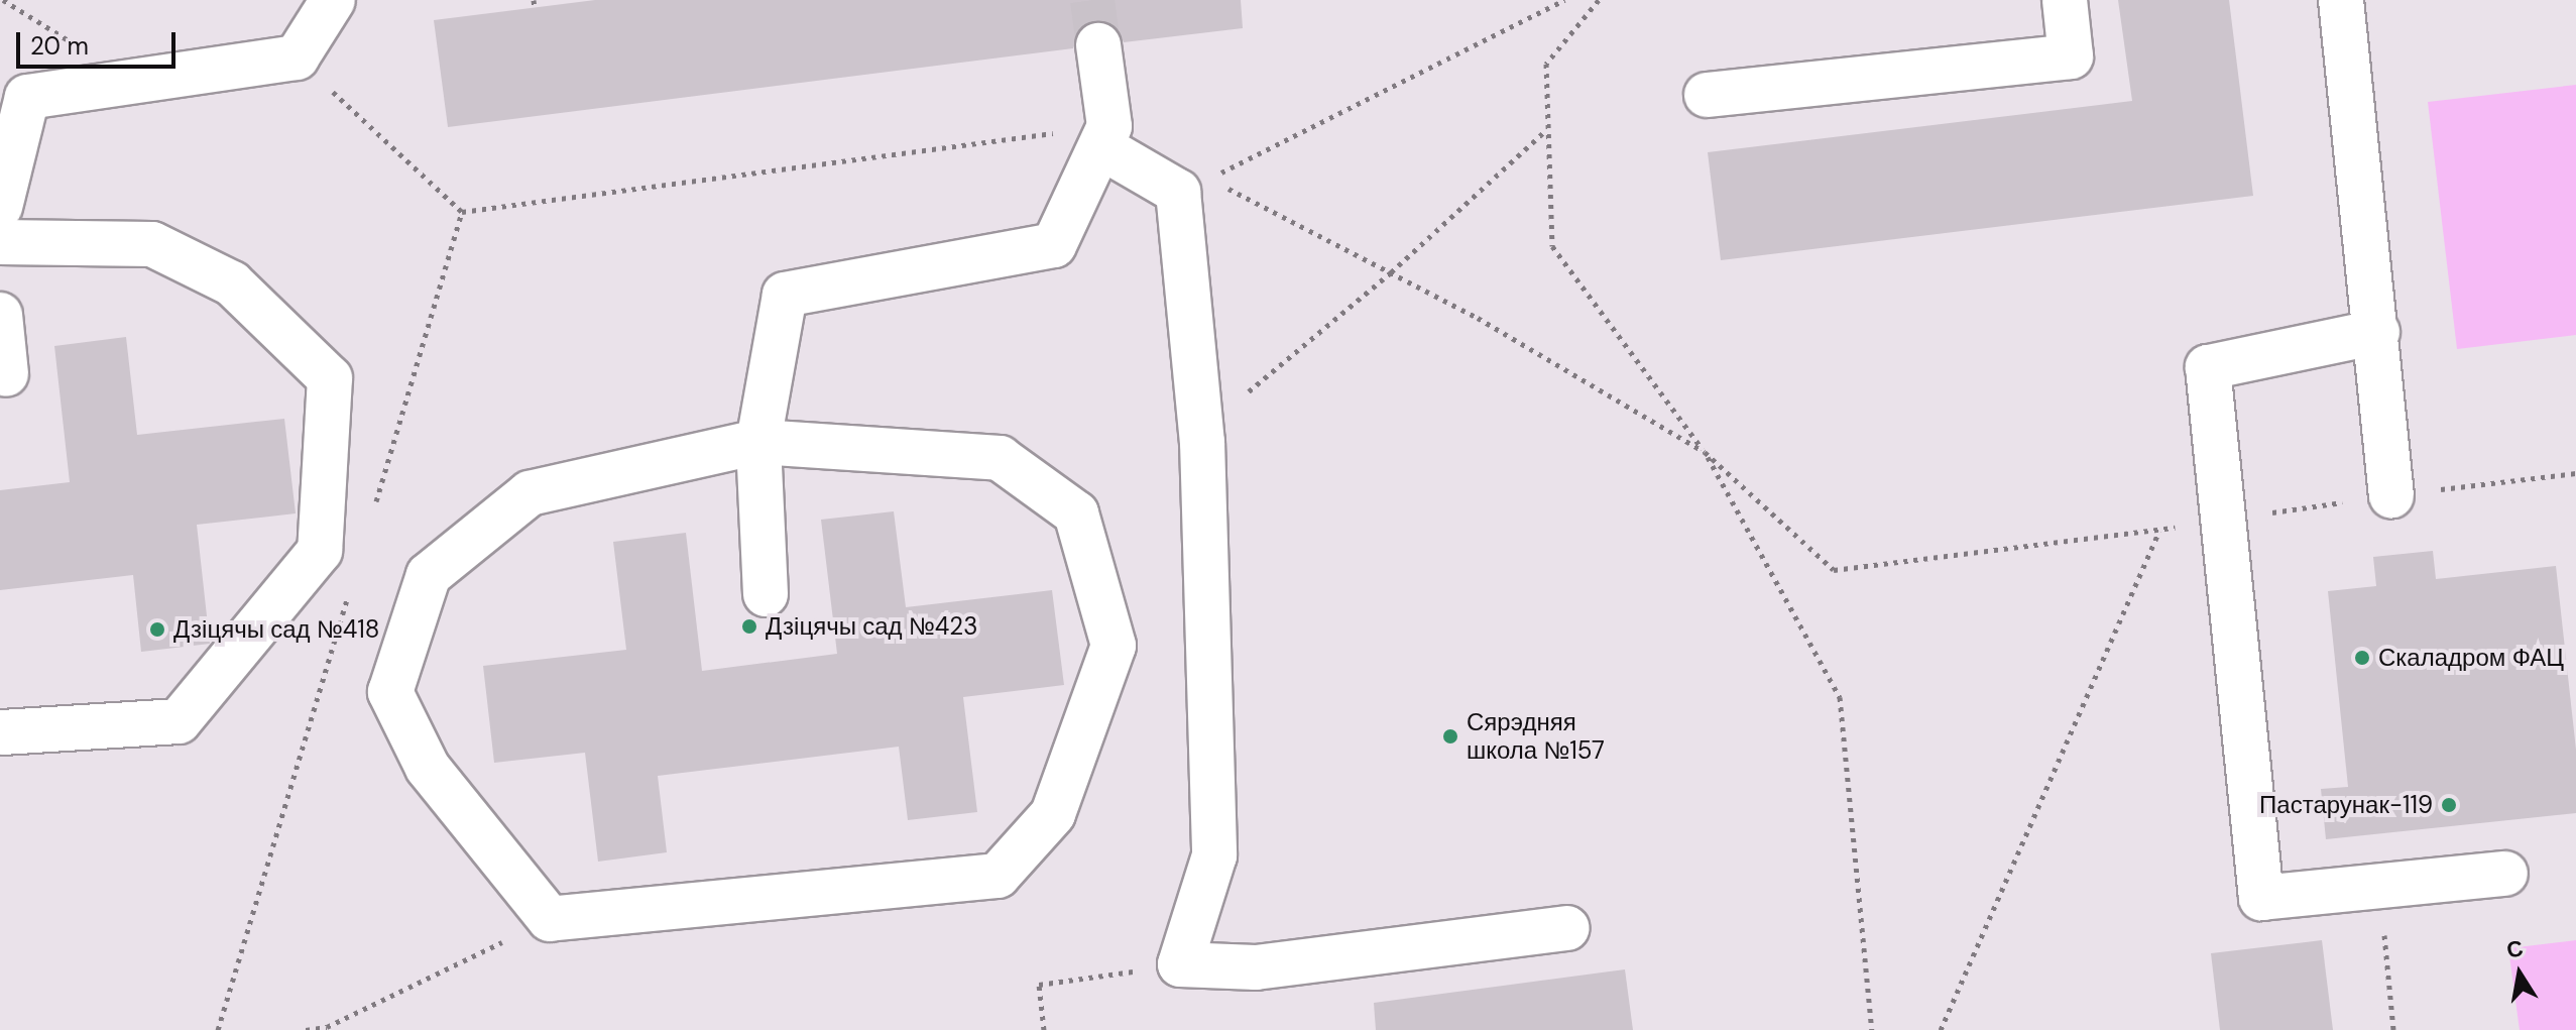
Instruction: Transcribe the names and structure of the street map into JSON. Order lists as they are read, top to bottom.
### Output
{
  "places": [
    "Дзіцячы сад №423",
    "Дзіцячы сад №418",
    "Скаладром ФАЦ",
    "Сярэдняя школа №157",
    "Пастарунак-119"
  ],
  "scale_bar": "20 m",
  "north": "top"
}
